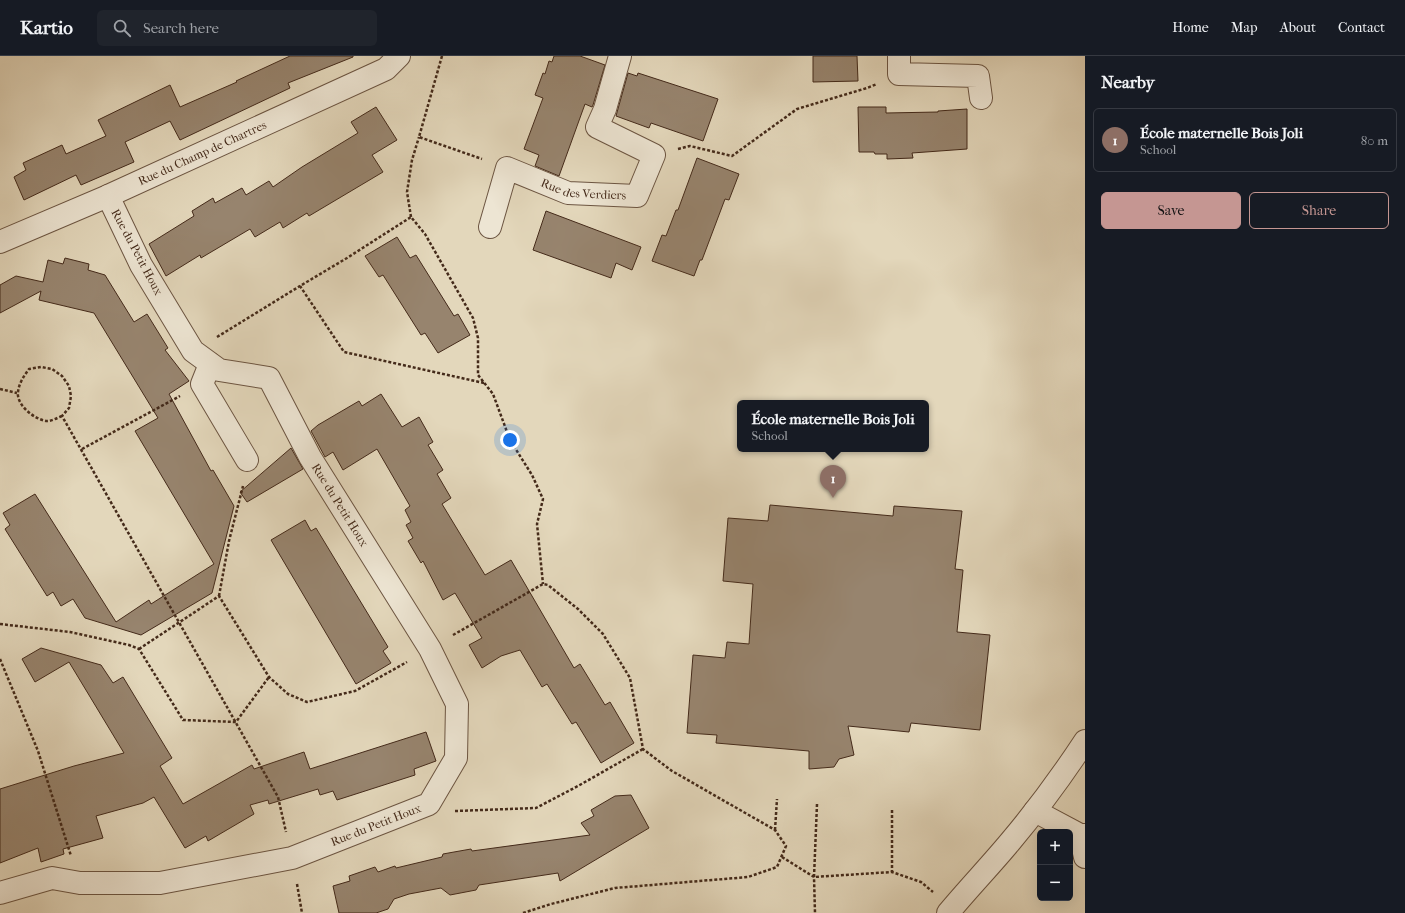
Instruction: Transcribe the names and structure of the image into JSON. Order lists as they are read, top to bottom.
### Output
{
  "streets": {
    "street": ["Rue du Champ de Chartres", "Rue des Verdiers", "Rue du Petit Houx"]
  },
  "crossings": [
    ["Rue du Champ de Chartres", "Rue du Petit Houx"]
  ],
  "page": {
    "header": "Kartio",
    "search": "Search here",
    "nav": [
      "Home",
      "Map",
      "About",
      "Contact"
    ],
    "heading": "Nearby",
    "list": [
      {
        "mark": "1",
        "name": "École maternelle Bois Joli",
        "note": "School",
        "value": "80 m"
      }
    ],
    "buttons": ["Save", "Share"],
    "popup": ["École maternelle Bois Joli", "School"],
    "pins": "1",
    "map_buttons": ["+", "−"]
  }
}
